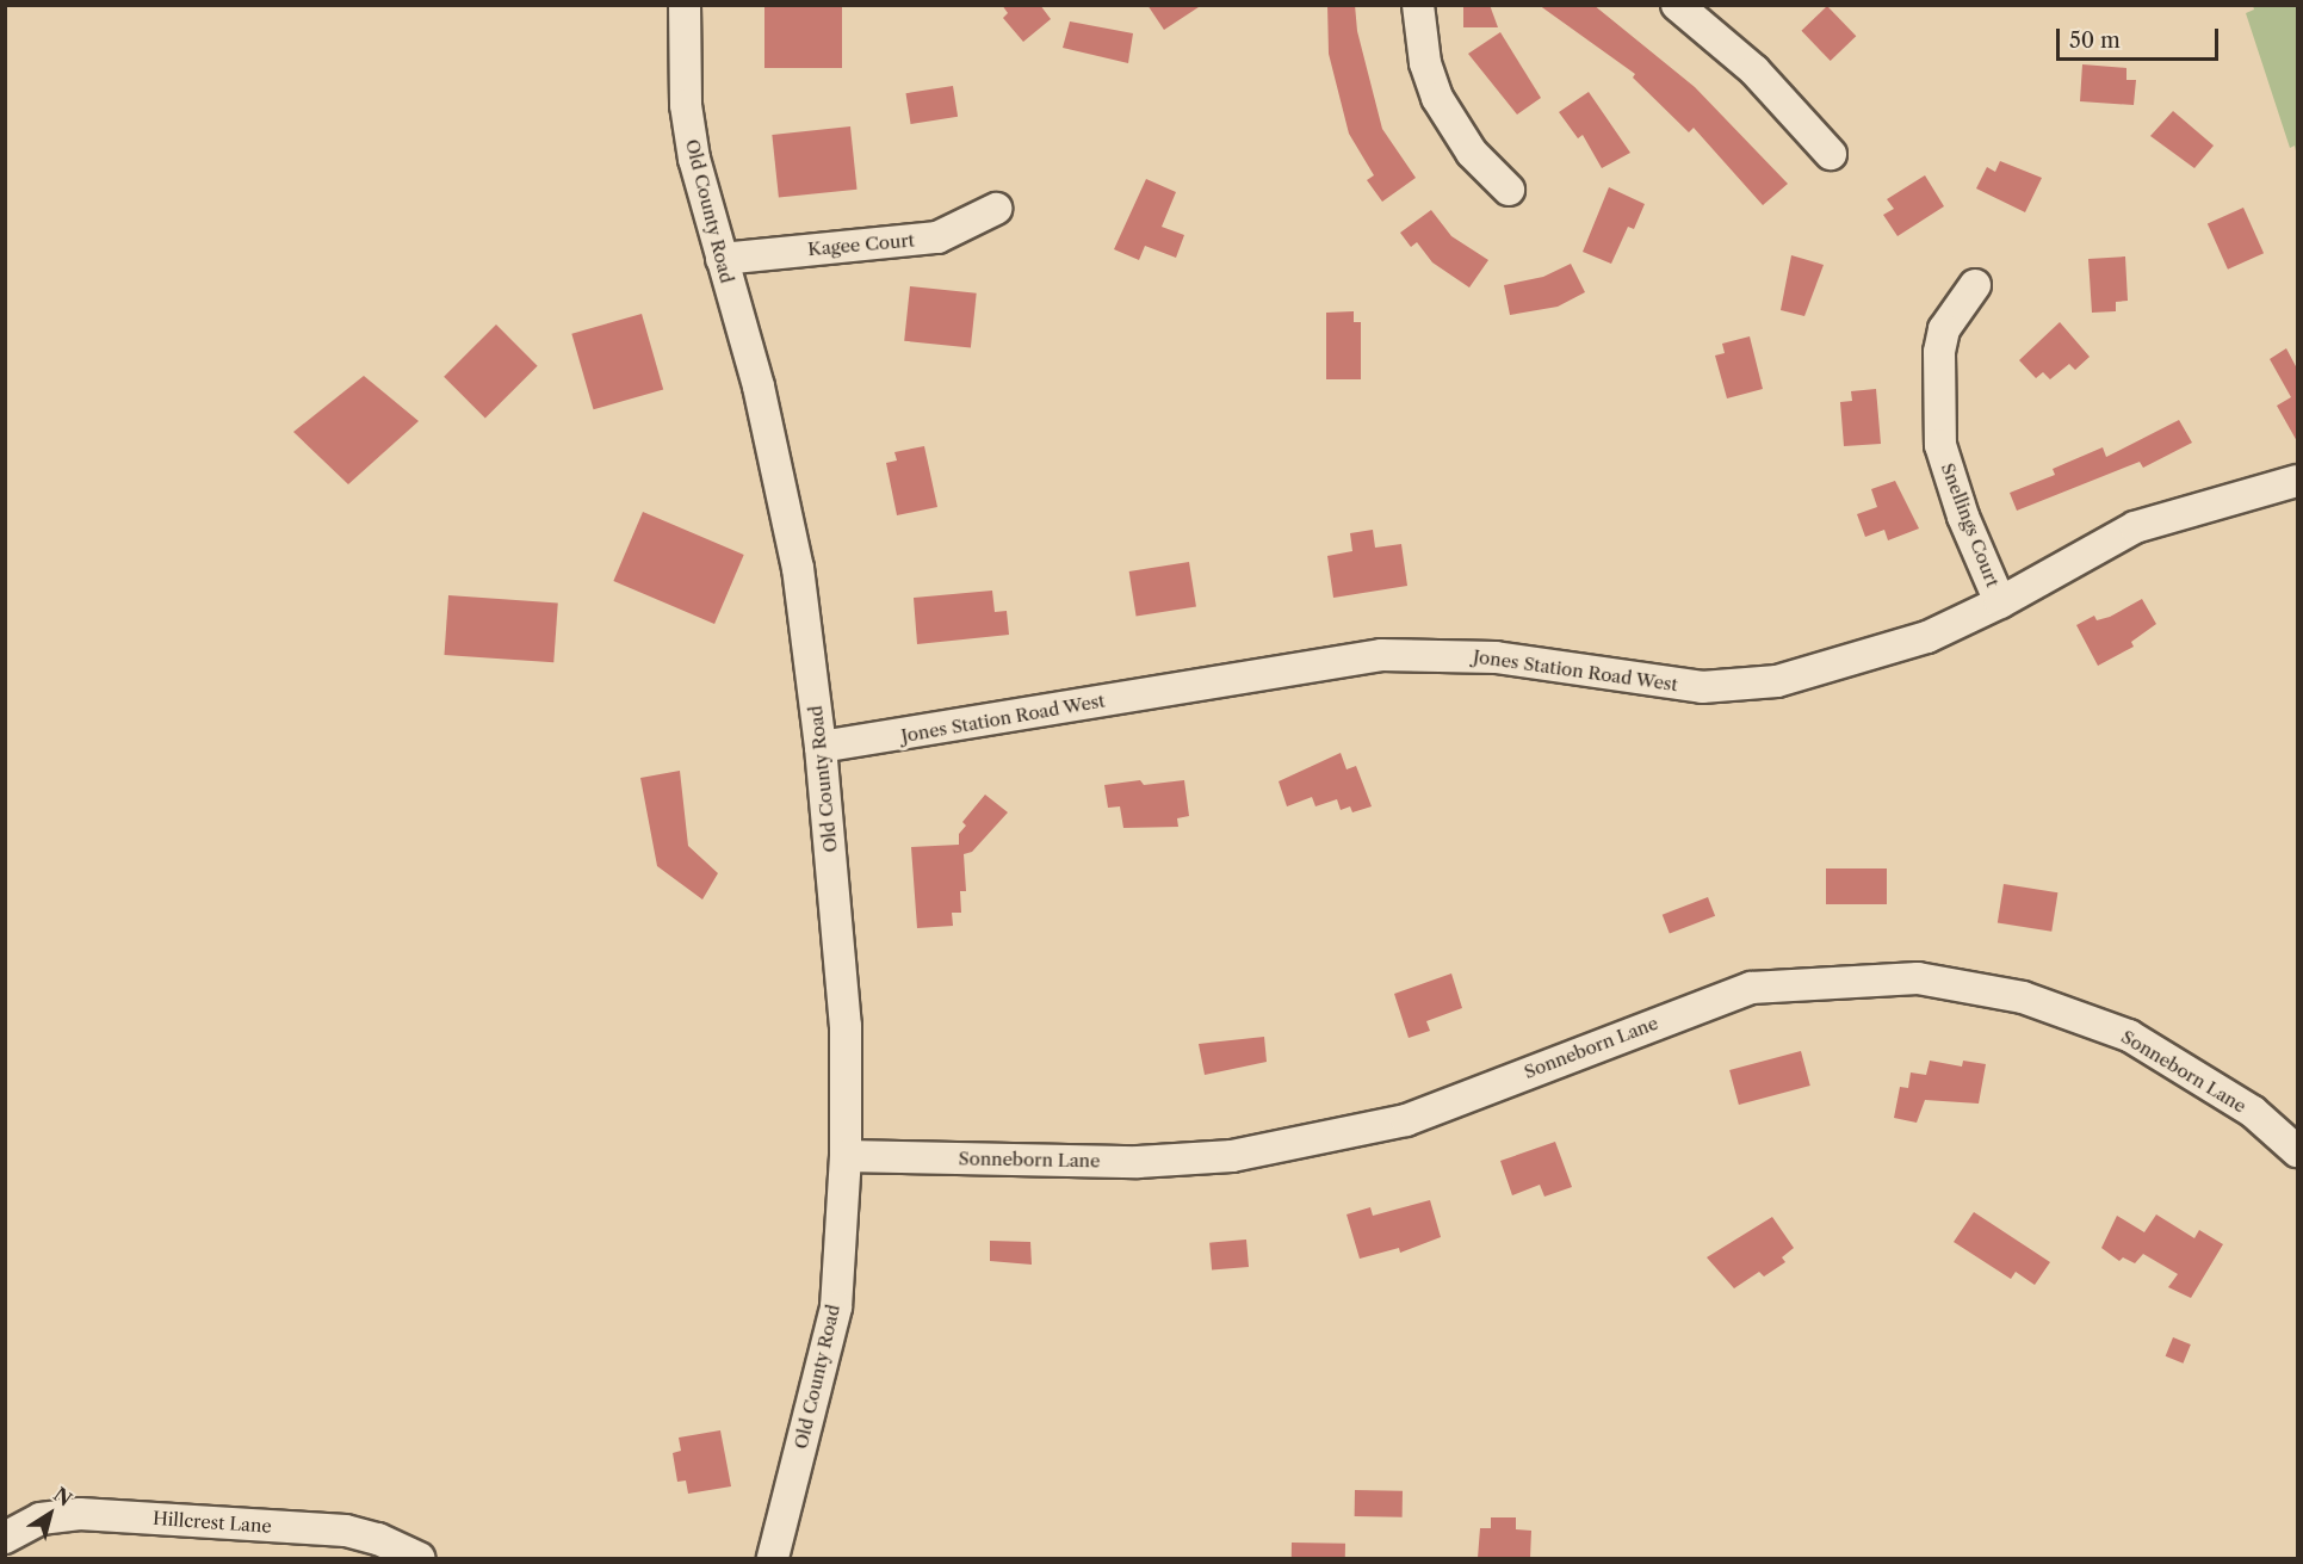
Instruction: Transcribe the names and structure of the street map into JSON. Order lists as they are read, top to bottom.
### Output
{
  "streets": {
    "street": [
      "Old County Road",
      "Kagee Court",
      "Snellings Court",
      "Jones Station Road West",
      "Sonneborn Lane",
      "Hillcrest Lane"
    ]
  },
  "crossings": [
    ["Old County Road", "Kagee Court"],
    ["Old County Road", "Jones Station Road West"],
    ["Old County Road", "Sonneborn Lane"],
    ["Snellings Court", "Jones Station Road West"]
  ],
  "scale_bar": "50 m",
  "north": "top right"
}
